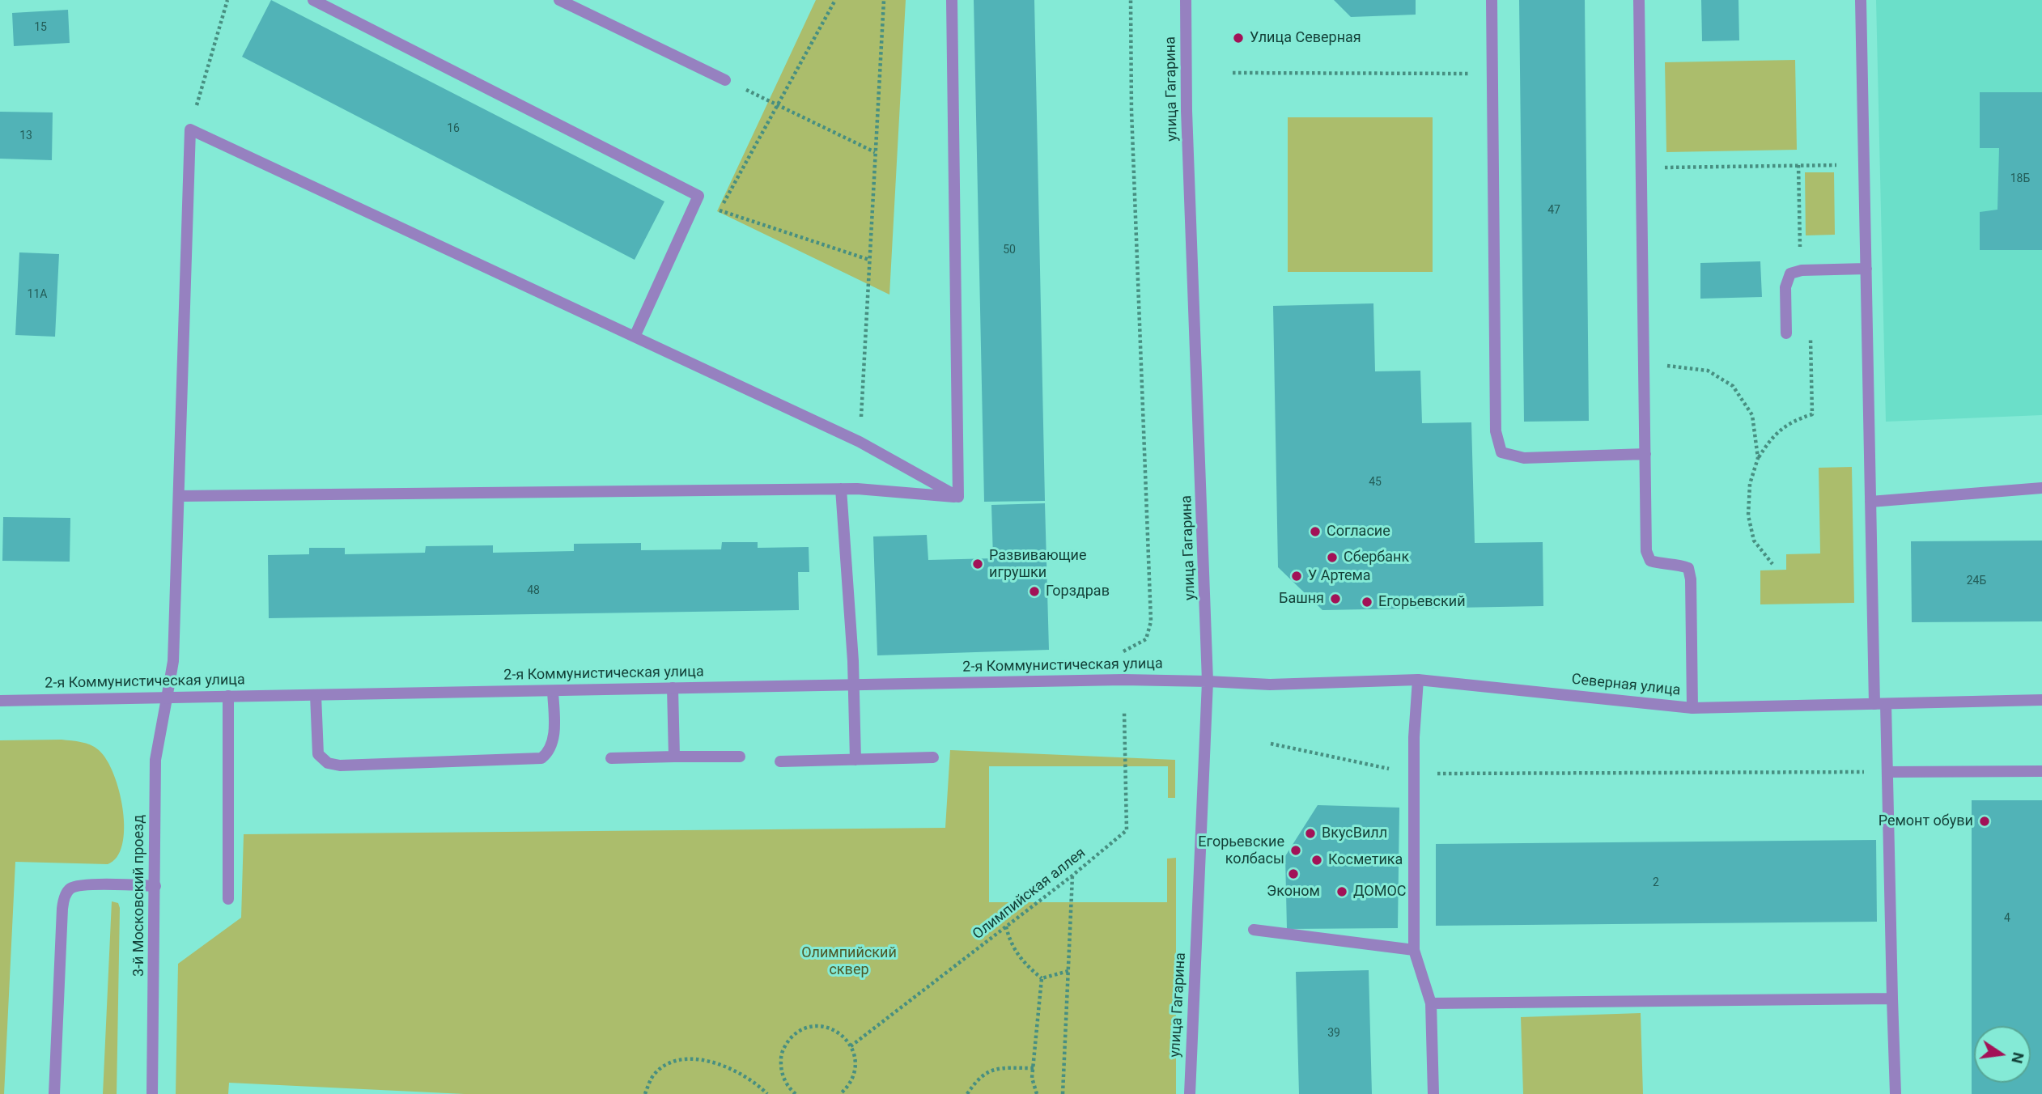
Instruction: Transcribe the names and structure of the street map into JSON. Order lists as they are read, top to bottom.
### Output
{
  "streets": {
    "street": [
      "улица Гагарина",
      "2-я Коммунистическая улица",
      "Северная улица",
      "3-й Московский проезд"
    ],
    "path": ["Олимпийская аллея"]
  },
  "crossings": [
    ["улица Гагарина", "2-я Коммунистическая улица"],
    ["улица Гагарина", "Северная улица"],
    ["2-я Коммунистическая улица", "Северная улица"],
    ["2-я Коммунистическая улица", "3-й Московский проезд"]
  ],
  "parks": ["Олимпийский сквер"],
  "places": [
    "Улица Северная",
    "Согласие",
    "Сбербанк",
    "Развивающие игрушки",
    "У Артема",
    "Горздрав",
    "Башня",
    "Егорьевский",
    "Ремонт обуви",
    "ВкусВилл",
    "Егорьевские колбасы",
    "Косметика",
    "Эконом",
    "ДОМОС"
  ],
  "house_numbers": [
    "15",
    "16",
    "13",
    "18Б",
    "47",
    "50",
    "11А",
    "45",
    "24Б",
    "48",
    "2",
    "4",
    "39"
  ],
  "north": "right"
}
